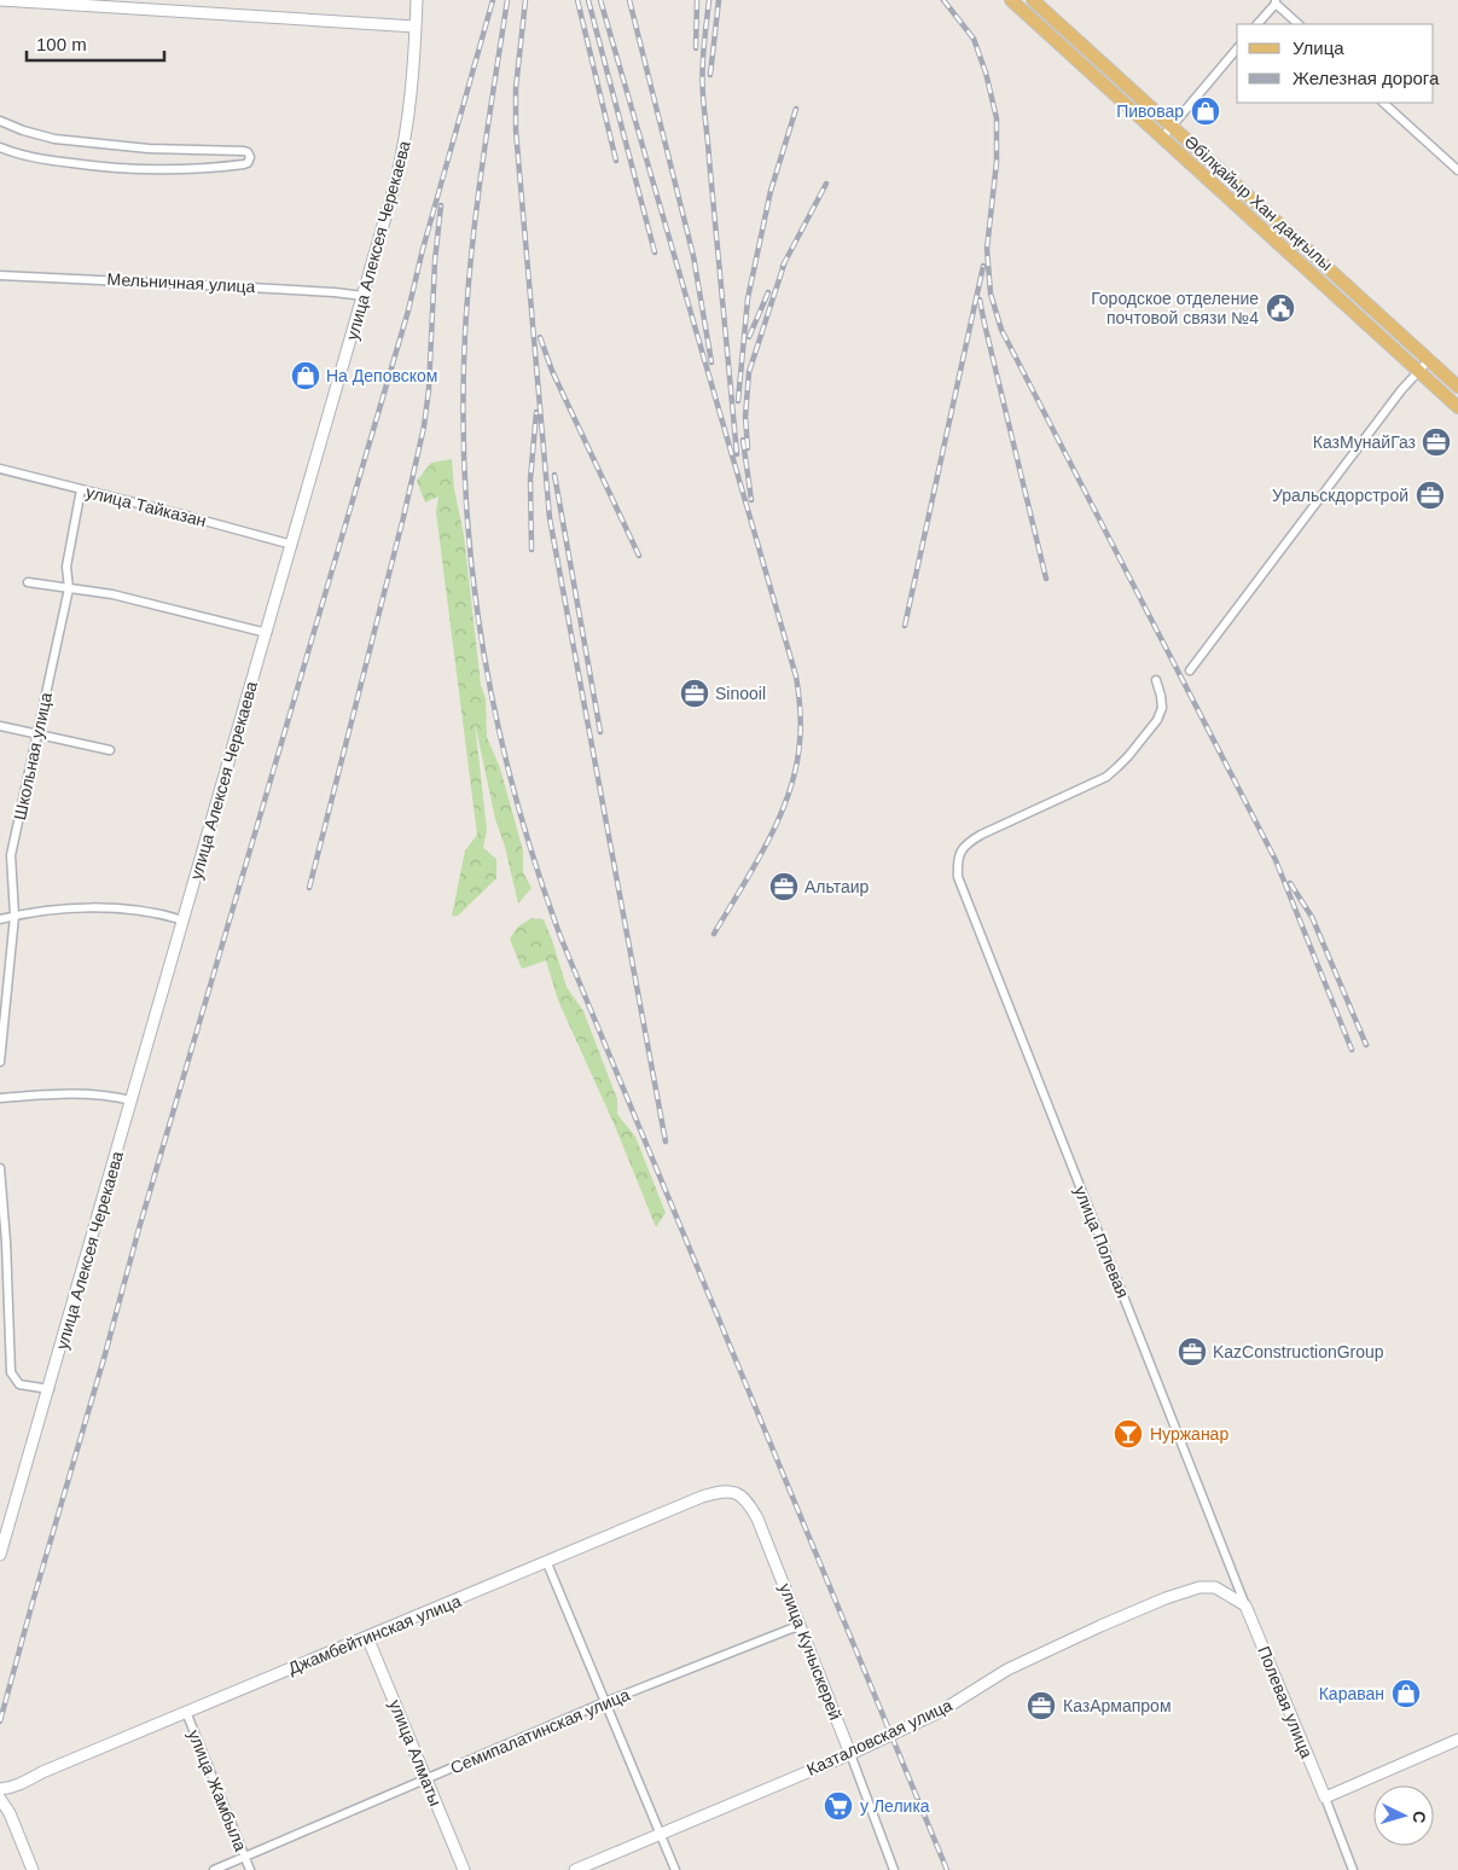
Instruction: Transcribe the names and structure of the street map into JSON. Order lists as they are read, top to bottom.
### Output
{
  "streets": {
    "main road": ["Әбілқайыр Хан даңғылы"],
    "street": [
      "улица Алексея Черекаева",
      "Мельничная улица",
      "улица Тайказан",
      "Школьная улица",
      "улица Полевая",
      "Джамбейтинская улица",
      "улица Куныскерей",
      "Полевая улица",
      "Семипалатинская улица",
      "Казталовская улица",
      "улица Алматы",
      "улица Жамбыла"
    ]
  },
  "crossings": [
    ["улица Алексея Черекаева", "Мельничная улица"],
    ["улица Алексея Черекаева", "улица Тайказан"],
    ["улица Тайказан", "Школьная улица"],
    ["улица Полевая", "Полевая улица"],
    ["улица Полевая", "Казталовская улица"],
    ["Джамбейтинская улица", "улица Куныскерей"],
    ["Джамбейтинская улица", "улица Алматы"],
    ["Джамбейтинская улица", "улица Жамбыла"],
    ["улица Куныскерей", "Семипалатинская улица"],
    ["улица Куныскерей", "Казталовская улица"],
    ["Полевая улица", "Казталовская улица"],
    ["Семипалатинская улица", "улица Алматы"],
    ["Семипалатинская улица", "улица Жамбыла"]
  ],
  "places": {
    "shop": ["Пивовар", "На Деповском", "Караван"],
    "public building": ["Городское отделение почтовой связи №4"],
    "office": [
      "КазМунайГаз",
      "Уральскдорстрой",
      "Sinooil",
      "Альтаир",
      "KazConstructionGroup",
      "КазАрмапром"
    ],
    "bar": ["Нуржанар"],
    "supermarket": ["у Лелика"]
  },
  "legend": ["Улица", "Железная дорога"],
  "scale_bar": "100 m",
  "north": "right"
}
